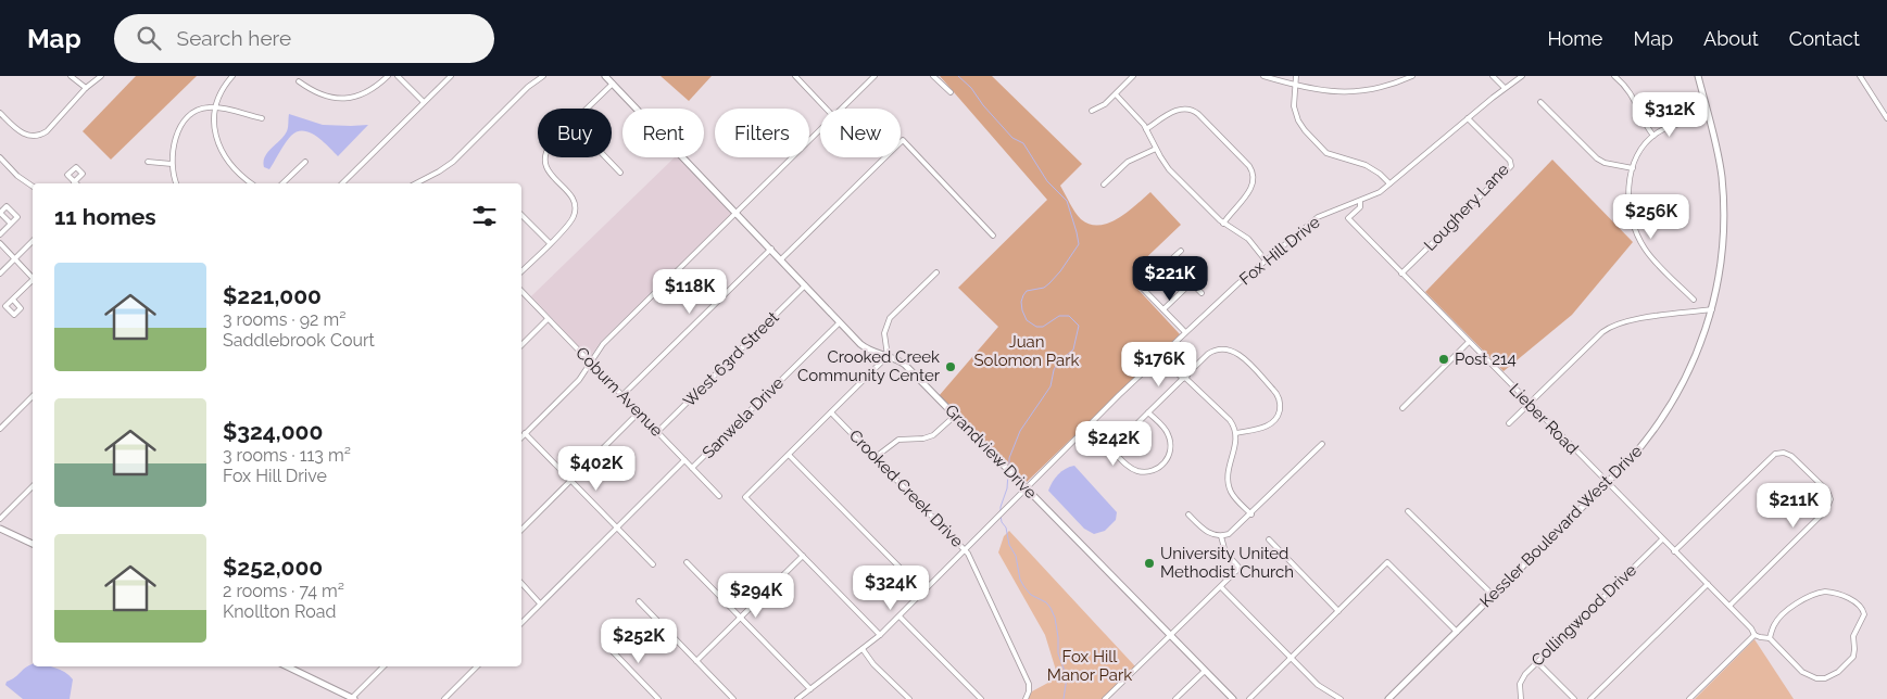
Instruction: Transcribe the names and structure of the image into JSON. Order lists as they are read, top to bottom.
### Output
{
  "streets": {
    "main road": ["Grandview Drive", "Kessler Boulevard West Drive"],
    "street": [
      "Loughery Lane",
      "Fox Hill Drive",
      "West 63rd Street",
      "Coburn Avenue",
      "Sanwela Drive",
      "Lieber Road",
      "Crooked Creek Drive",
      "Collingwood Drive"
    ]
  },
  "crossings": [
    ["Loughery Lane", "Fox Hill Drive"],
    ["Loughery Lane", "Lieber Road"],
    ["Fox Hill Drive", "Lieber Road"],
    ["Fox Hill Drive", "Grandview Drive"],
    ["Fox Hill Drive", "Crooked Creek Drive"],
    ["West 63rd Street", "Coburn Avenue"],
    ["West 63rd Street", "Grandview Drive"],
    ["Coburn Avenue", "Sanwela Drive"],
    ["Sanwela Drive", "Grandview Drive"],
    ["Lieber Road", "Kessler Boulevard West Drive"],
    ["Lieber Road", "Collingwood Drive"]
  ],
  "parks": ["Juan Solomon Park", "Fox Hill Manor Park"],
  "places": ["Post 214", "Crooked Creek Community Center", "University United Methodist Church"],
  "page": {
    "header": "Map",
    "search": "Search here",
    "nav": [
      "Home",
      "Map",
      "About",
      "Contact"
    ],
    "price": [
      "$312K",
      "$256K",
      "$221K",
      "$118K",
      "$176K",
      "$242K",
      "$402K",
      "$211K",
      "$324K",
      "$294K",
      "$252K"
    ],
    "chip": [
      "Buy",
      "Rent",
      "Filters",
      "New"
    ],
    "heading": "11 homes",
    "list": [
      {
        "name": "$221,000",
        "note": "3 rooms · 92 m² · Saddlebrook Court"
      },
      {
        "name": "$324,000",
        "note": "3 rooms · 113 m² · Fox Hill Drive"
      },
      {
        "name": "$252,000",
        "note": "2 rooms · 74 m² · Knollton Road"
      }
    ]
  }
}
